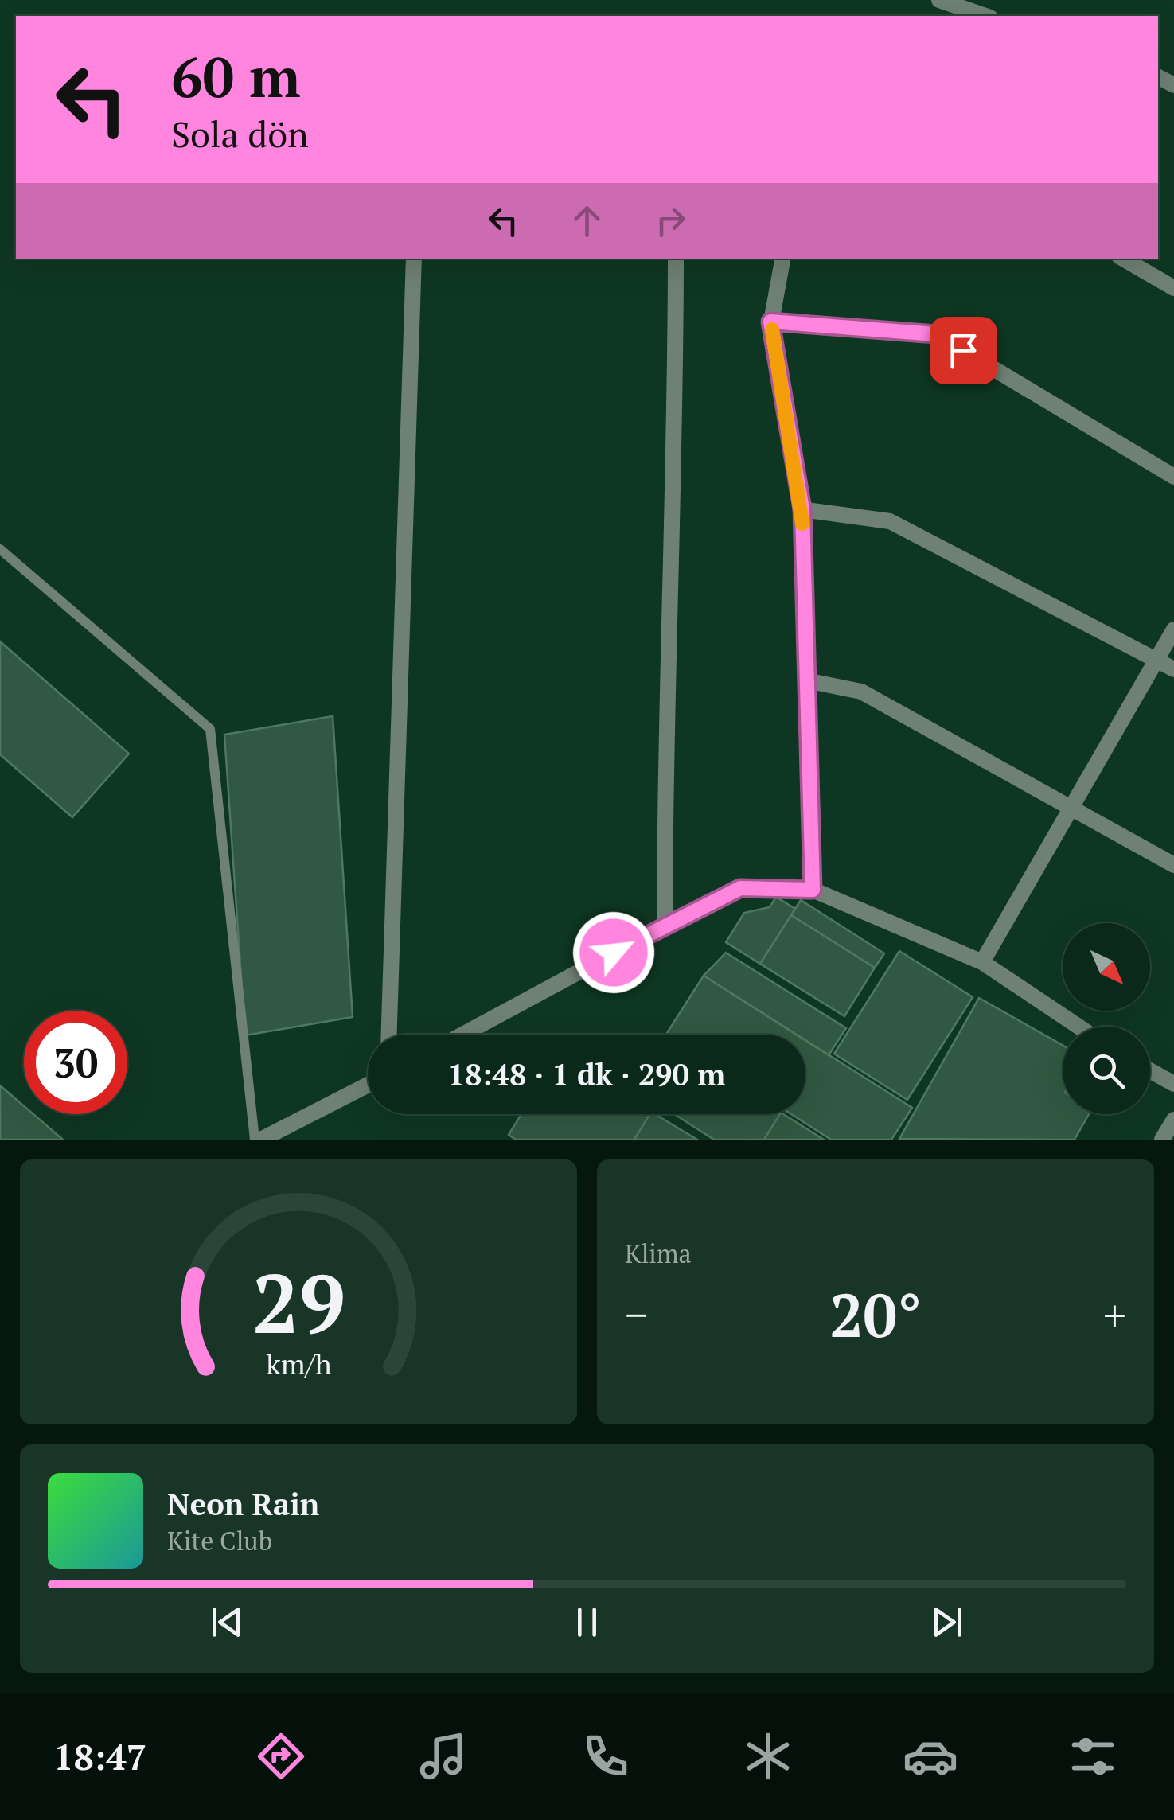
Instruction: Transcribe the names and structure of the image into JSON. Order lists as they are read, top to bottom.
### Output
{
  "north": "bottom right",
  "page": {
    "turn": ["60 m", "Sola dön"],
    "limit": "30",
    "trip": "18:48 · 1 dk · 290 m",
    "tile": "Klima",
    "heat": ["−", "20°", "+"],
    "song": ["Neon Rain", "Kite Club"],
    "tabs": "18:47",
    "gauge": ["29", "km/h"]
  }
}
